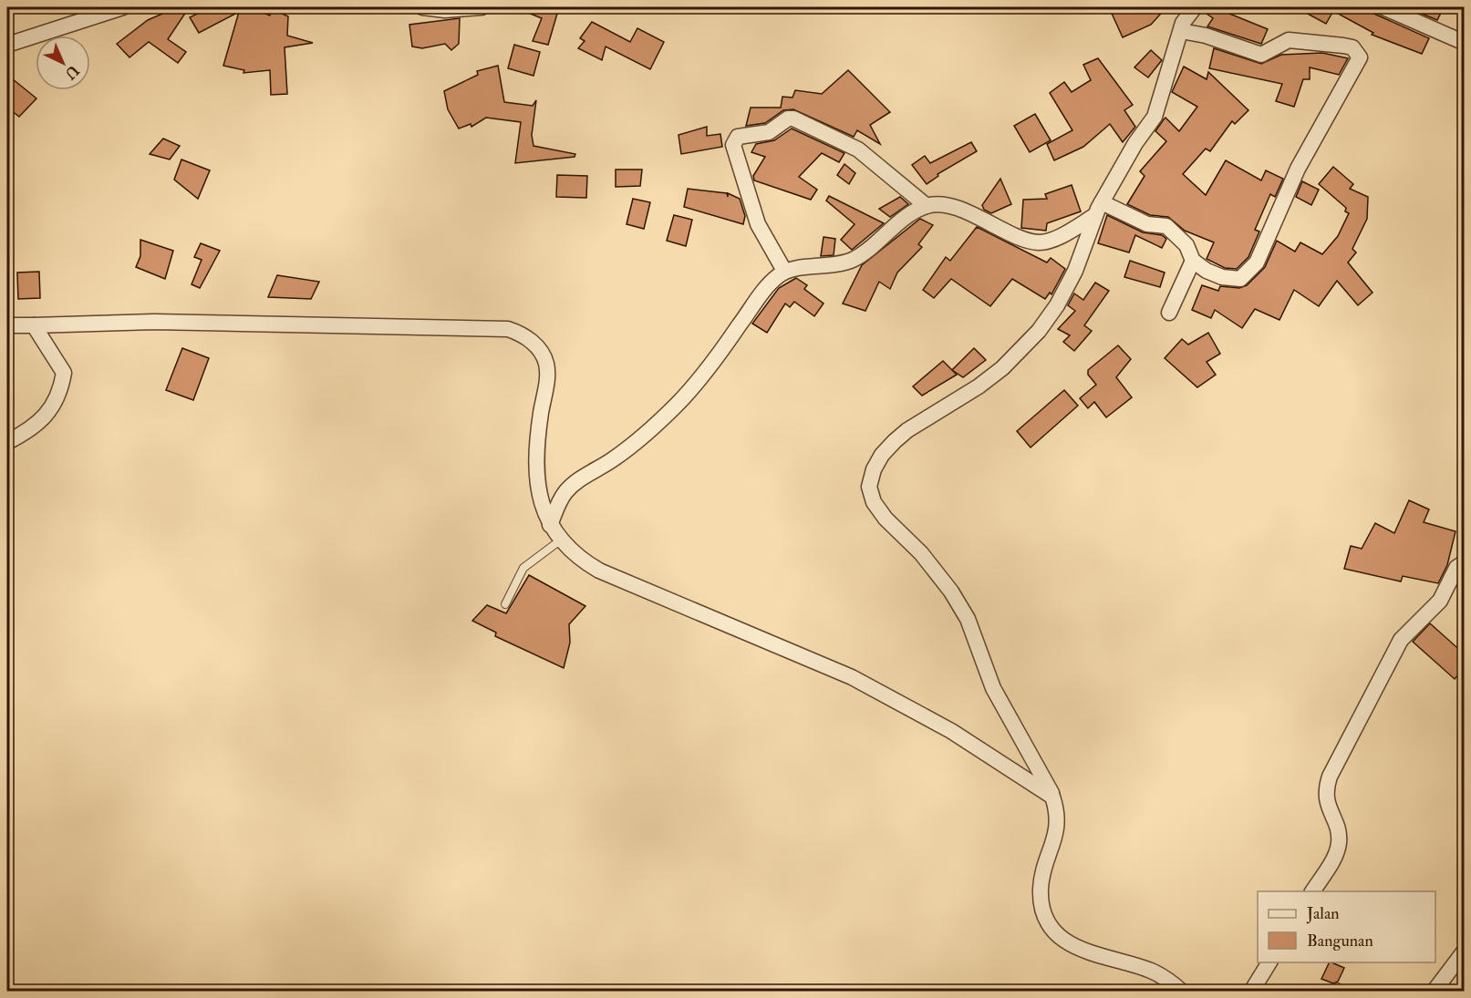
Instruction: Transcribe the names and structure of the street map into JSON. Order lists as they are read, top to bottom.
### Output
{
  "legend": ["Jalan", "Bangunan"],
  "north": "bottom right"
}
